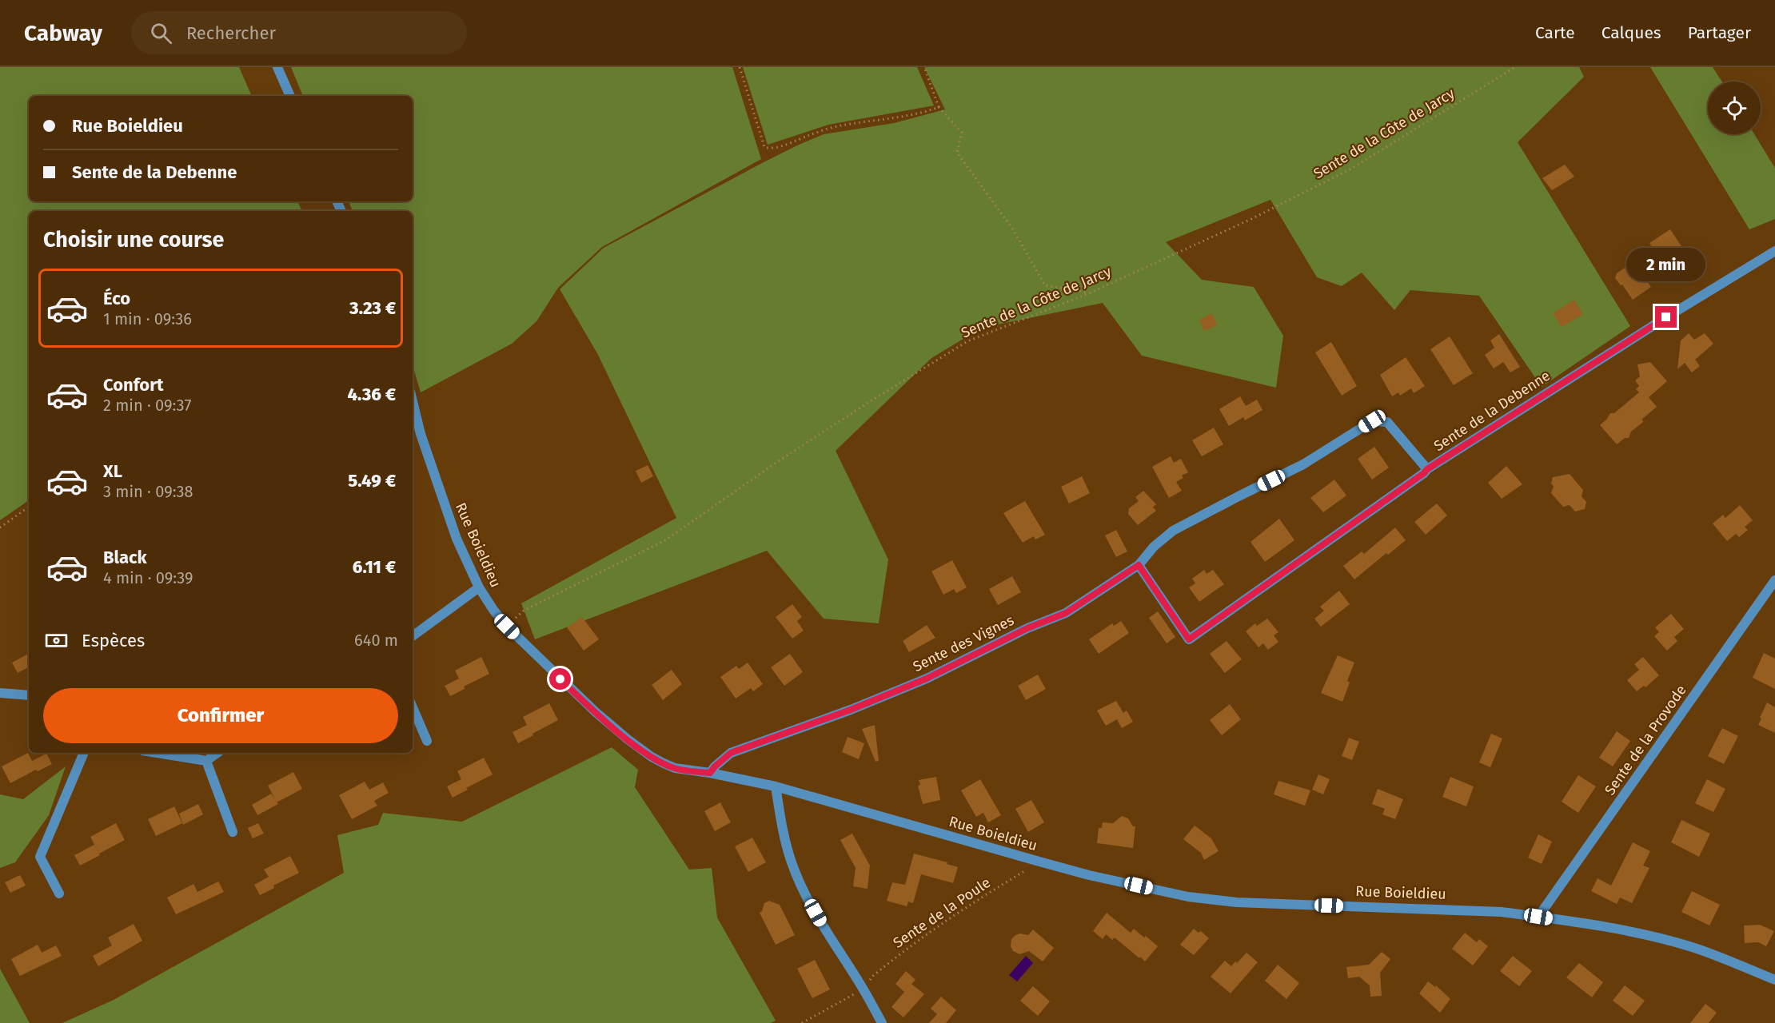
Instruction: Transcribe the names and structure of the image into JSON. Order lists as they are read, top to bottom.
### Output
{
  "streets": {
    "street": [
      "Sente de la Debenne",
      "Rue Boieldieu",
      "Sente des Vignes",
      "Sente de la Provode"
    ],
    "path": ["Sente de la Côte de Jarcy", "Sente de la Poule"]
  },
  "crossings": [
    ["Sente de la Côte de Jarcy", "Rue Boieldieu"],
    ["Sente de la Debenne", "Sente des Vignes"],
    ["Rue Boieldieu", "Sente des Vignes"],
    ["Rue Boieldieu", "Sente de la Provode"],
    ["Rue Boieldieu", "Sente de la Poule"]
  ],
  "page": {
    "header": "Cabway",
    "search": "Rechercher",
    "nav": ["Carte", "Calques", "Partager"],
    "banner": ["Rue Boieldieu", "Sente de la Debenne"],
    "heading": "Choisir une course",
    "bubble": "2 min",
    "list": [
      {
        "name": "Éco",
        "note": "1 min · 09:36",
        "value": "3.23 €"
      },
      {
        "name": "Confort",
        "note": "2 min · 09:37",
        "value": "4.36 €"
      },
      {
        "name": "XL",
        "note": "3 min · 09:38",
        "value": "5.49 €"
      },
      {
        "name": "Black",
        "note": "4 min · 09:39",
        "value": "6.11 €"
      }
    ],
    "pay": ["Espèces", "640 m"],
    "buttons": "Confirmer"
  }
}
